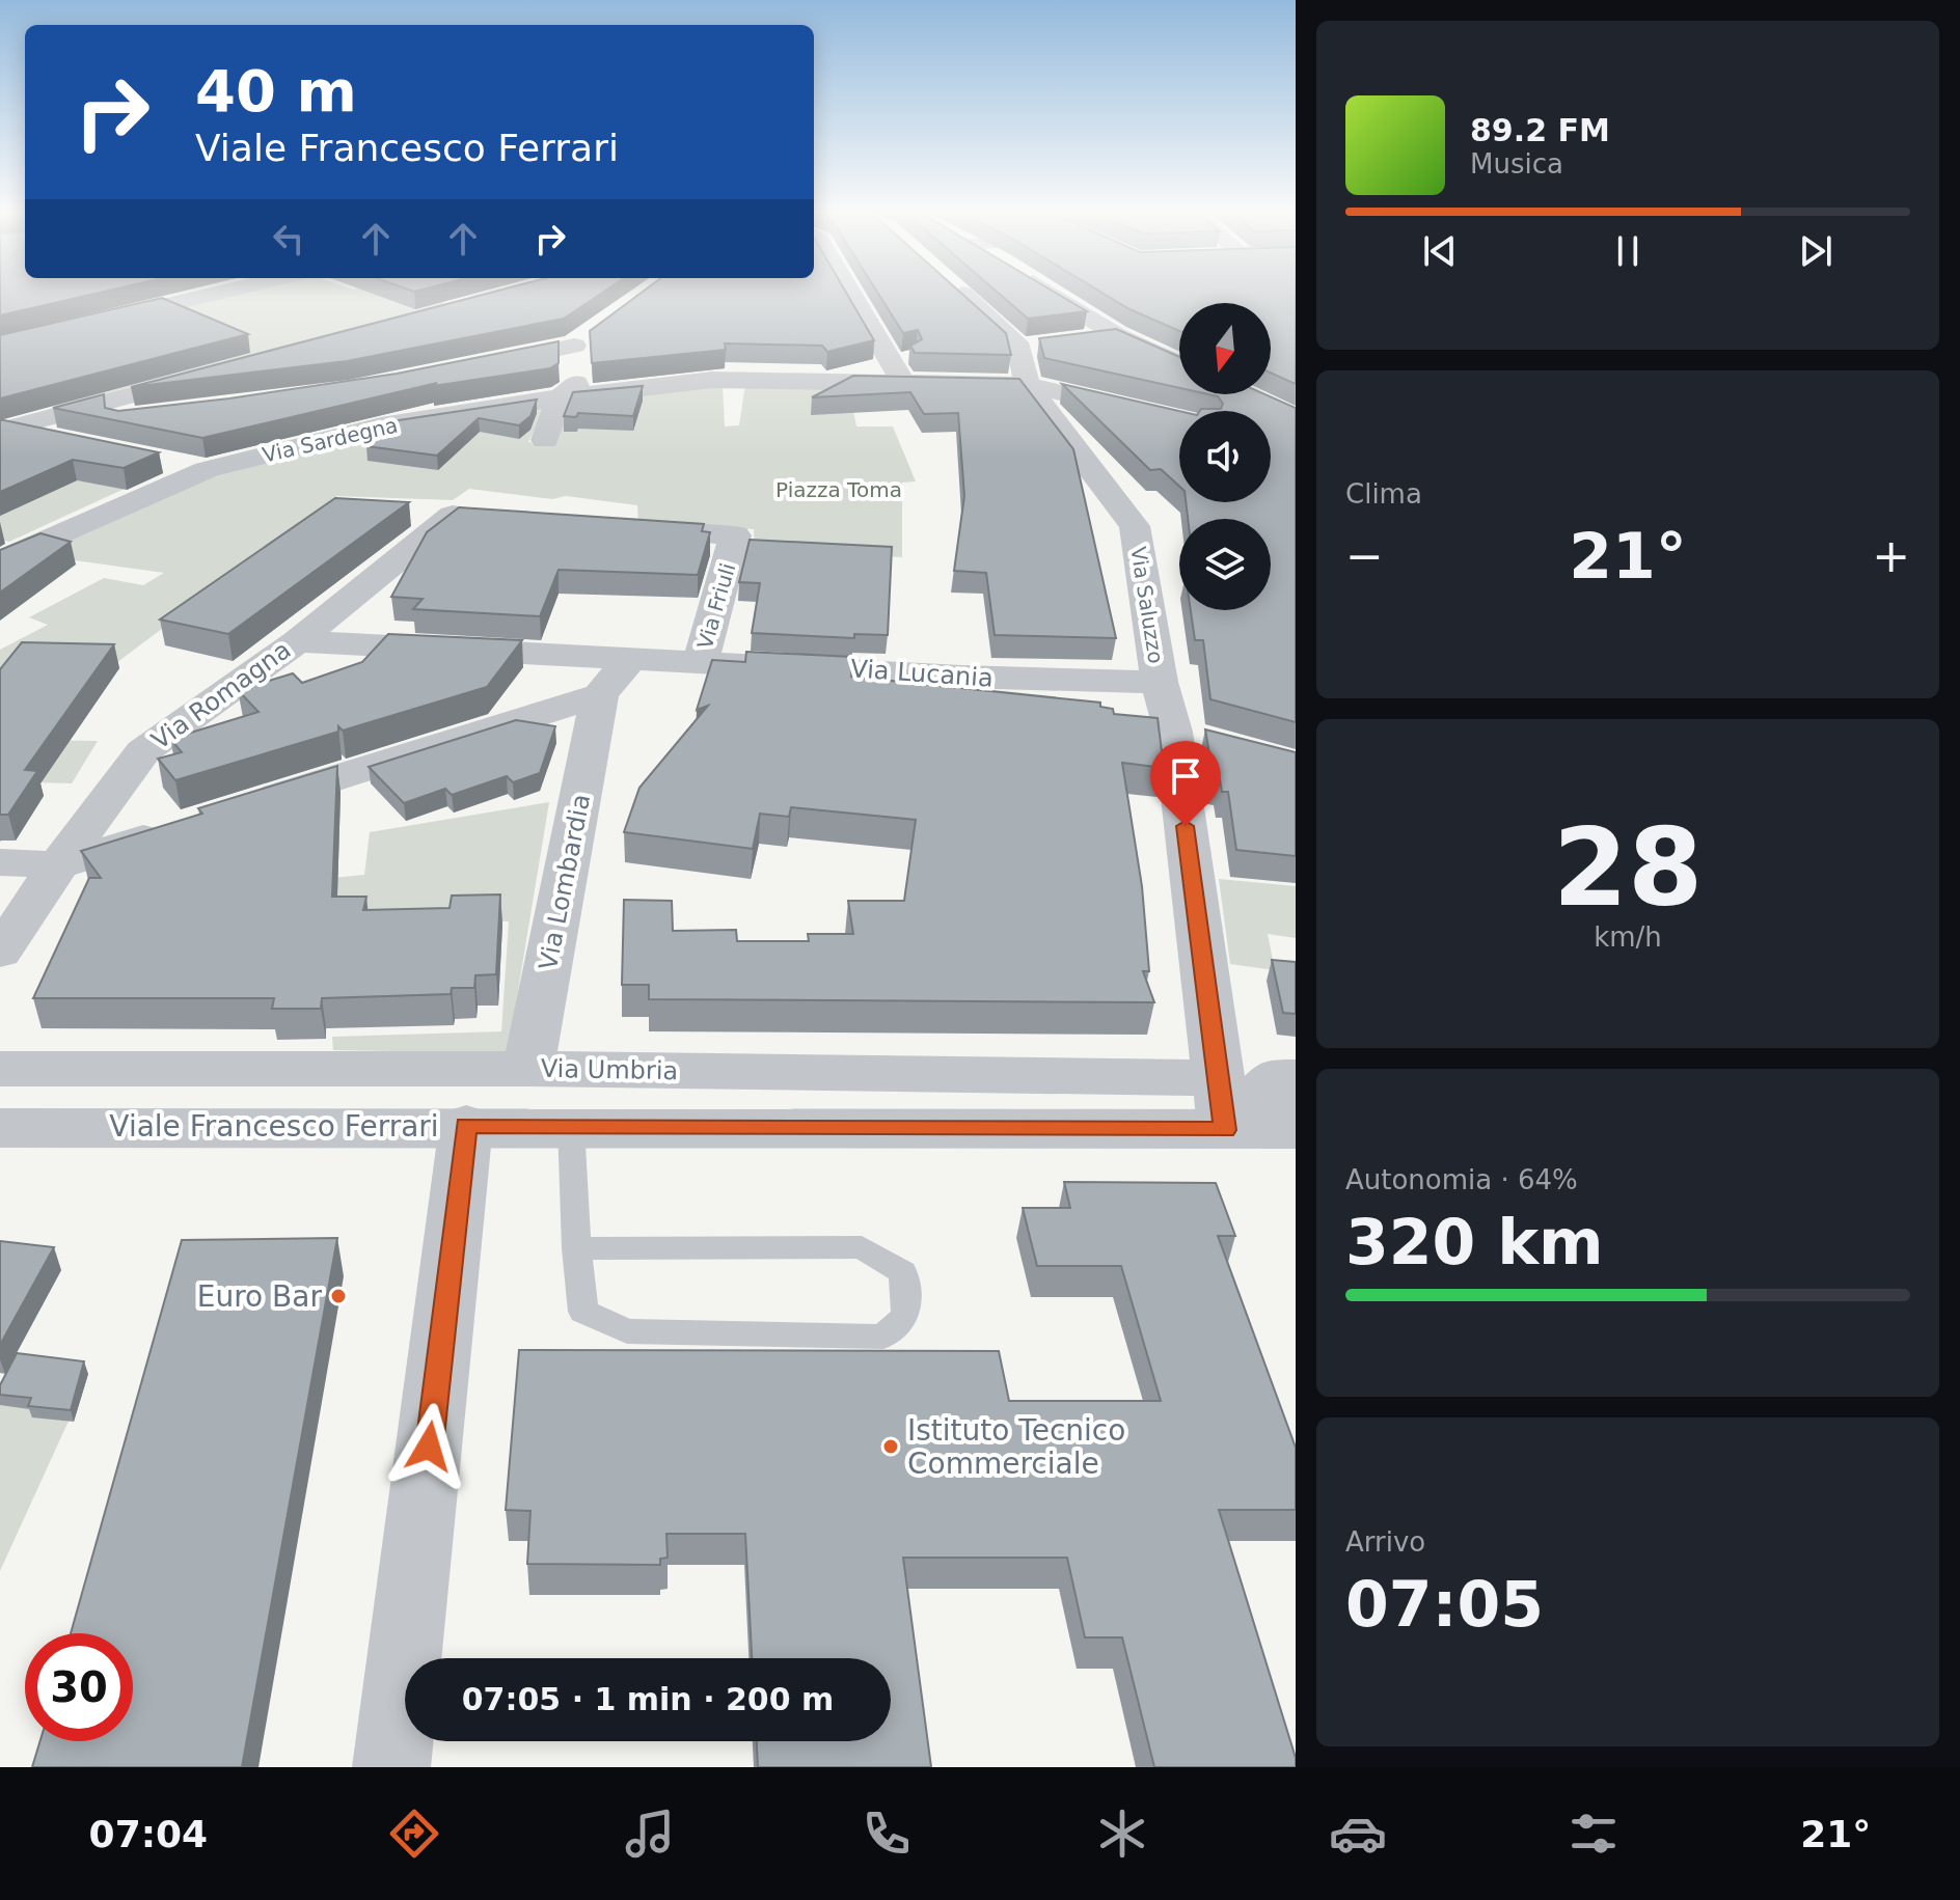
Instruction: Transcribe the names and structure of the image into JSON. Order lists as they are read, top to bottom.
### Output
{
  "streets": {
    "street": [
      "Via Sardegna",
      "Via Saluzzo",
      "Via Friuli",
      "Via Lucania",
      "Via Romagna",
      "Via Lombardia",
      "Via Umbria",
      "Viale Francesco Ferrari"
    ]
  },
  "crossings": [
    ["Via Sardegna", "Via Saluzzo"],
    ["Via Saluzzo", "Via Lucania"],
    ["Via Saluzzo", "Via Umbria"],
    ["Via Saluzzo", "Viale Francesco Ferrari"],
    ["Via Friuli", "Via Lucania"],
    ["Via Lucania", "Via Romagna"],
    ["Via Lombardia", "Via Umbria"],
    ["Via Umbria", "Viale Francesco Ferrari"]
  ],
  "parks": ["Piazza Toma"],
  "places": ["Euro Bar", "Istituto Tecnico Commerciale"],
  "north": "bottom",
  "page": {
    "turn": ["40 m", "Viale Francesco Ferrari"],
    "song": ["89.2 FM", "Musica"],
    "tile": [
      "Clima",
      ["28", "km/h"],
      ["Autonomia · 64%", "320 km"],
      ["Arrivo", "07:05"]
    ],
    "heat": ["−", "21°", "+"],
    "limit": "30",
    "trip": "07:05 · 1 min · 200 m",
    "tabs": ["07:04", "21°"]
  }
}
